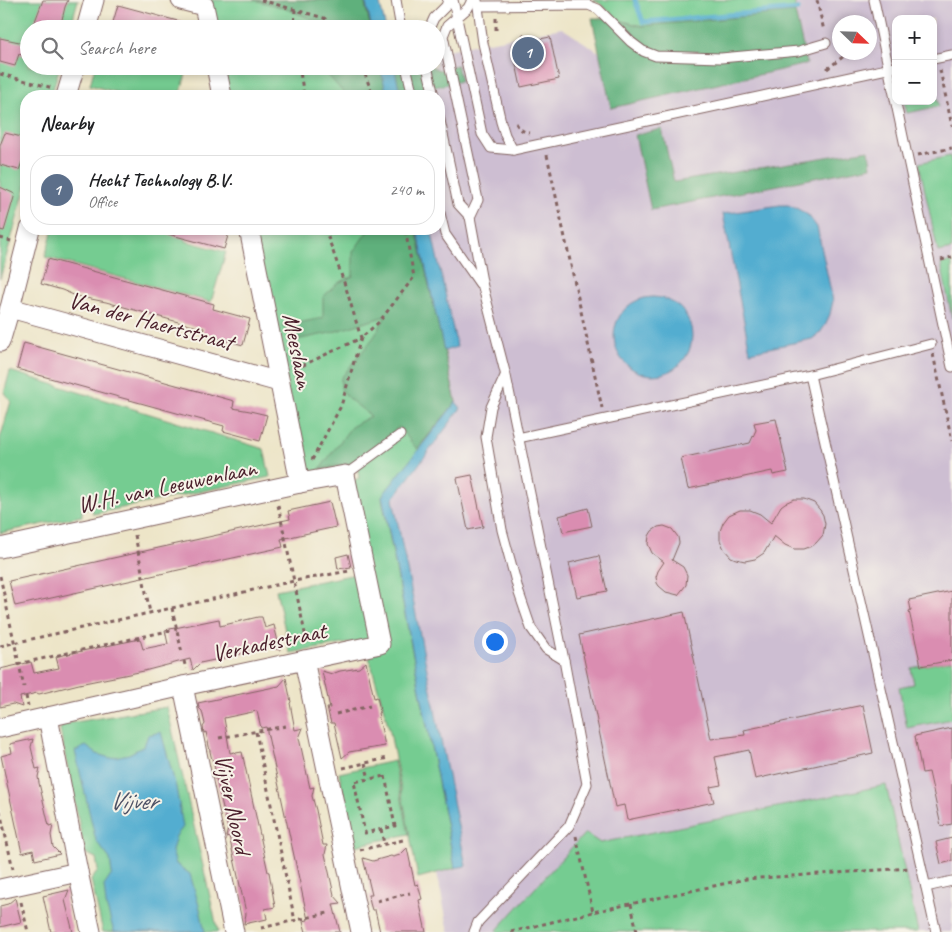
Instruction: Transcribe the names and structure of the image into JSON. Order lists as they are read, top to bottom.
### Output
{
  "streets": {
    "street": [
      "Van der Haertstraat",
      "Meeslaan",
      "W.H. van Leeuwenlaan",
      "Verkadestraat",
      "Vijver Noord"
    ]
  },
  "crossings": [
    ["Van der Haertstraat", "Meeslaan"],
    ["Meeslaan", "W.H. van Leeuwenlaan"],
    ["W.H. van Leeuwenlaan", "Verkadestraat"],
    ["Verkadestraat", "Vijver Noord"]
  ],
  "water": ["Vijver"],
  "north": "bottom right",
  "page": {
    "map_buttons": ["+", "−"],
    "search": "Search here",
    "pins": "1",
    "heading": "Nearby",
    "list": [
      {
        "mark": "1",
        "name": "Hecht Technology B.V.",
        "note": "Office",
        "value": "240 m"
      }
    ]
  }
}
